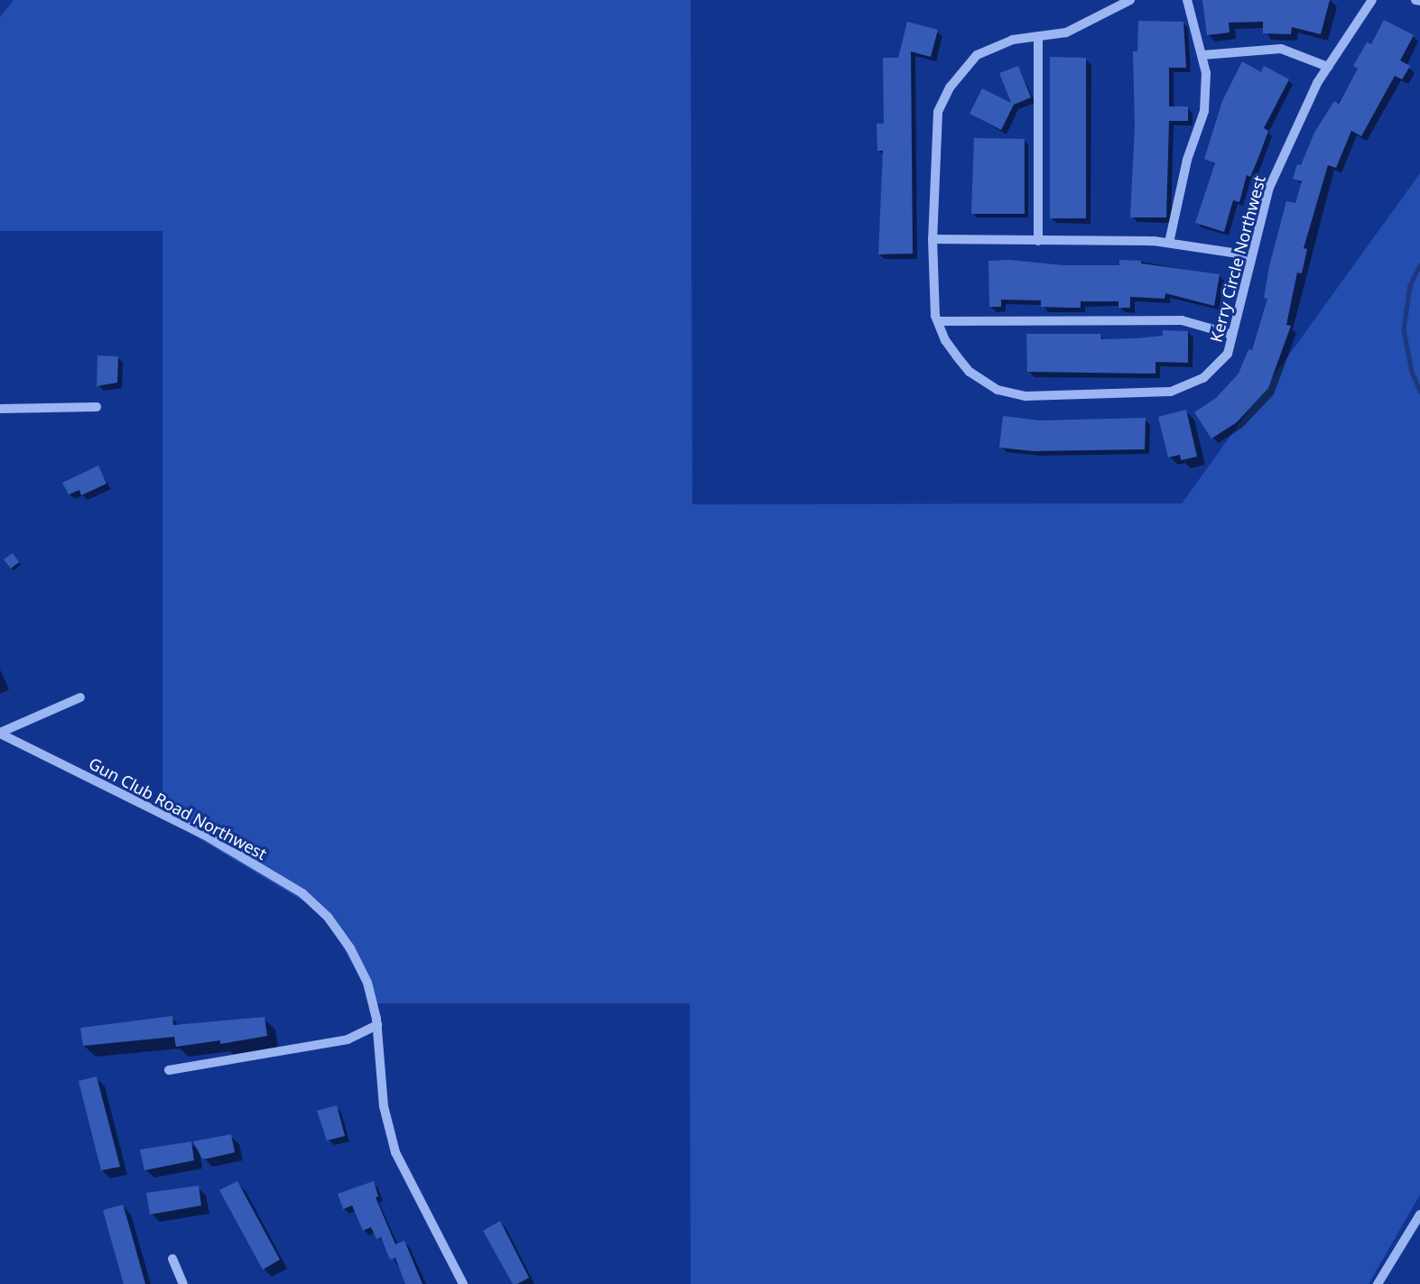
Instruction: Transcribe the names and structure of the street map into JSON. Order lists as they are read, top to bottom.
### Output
{
  "streets": {
    "street": ["Kerry Circle Northwest", "Gun Club Road Northwest"]
  }
}
